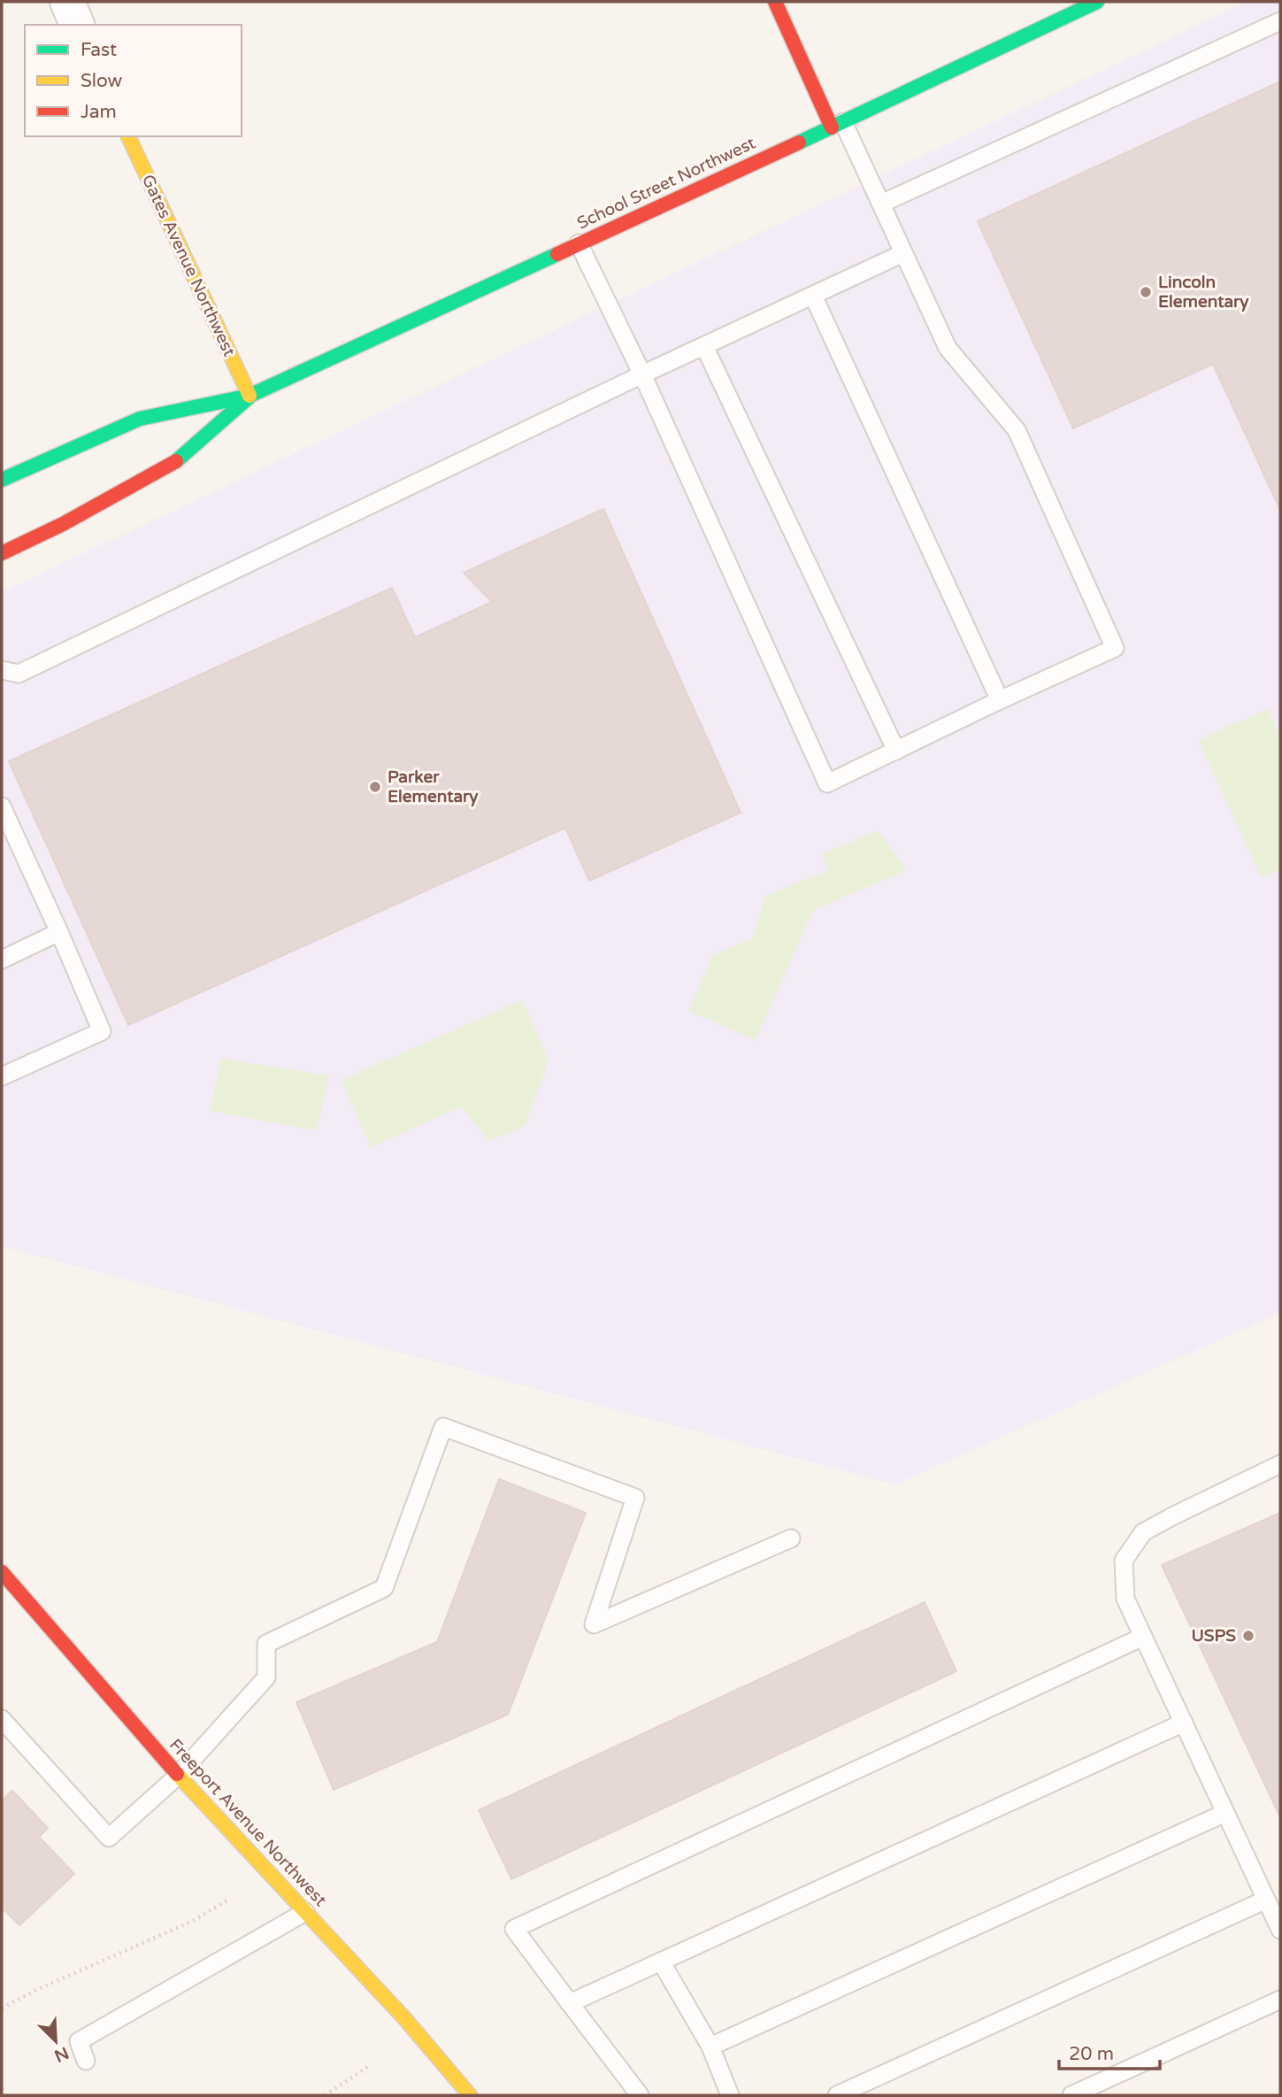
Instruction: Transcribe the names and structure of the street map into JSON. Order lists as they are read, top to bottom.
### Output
{
  "streets": {
    "street": ["School Street Northwest", "Gates Avenue Northwest", "Freeport Avenue Northwest"]
  },
  "crossings": [
    ["School Street Northwest", "Gates Avenue Northwest"]
  ],
  "places": ["Lincoln Elementary", "Parker Elementary", "USPS"],
  "legend": ["Fast", "Slow", "Jam"],
  "scale_bar": "20 m",
  "north": "bottom right"
}
